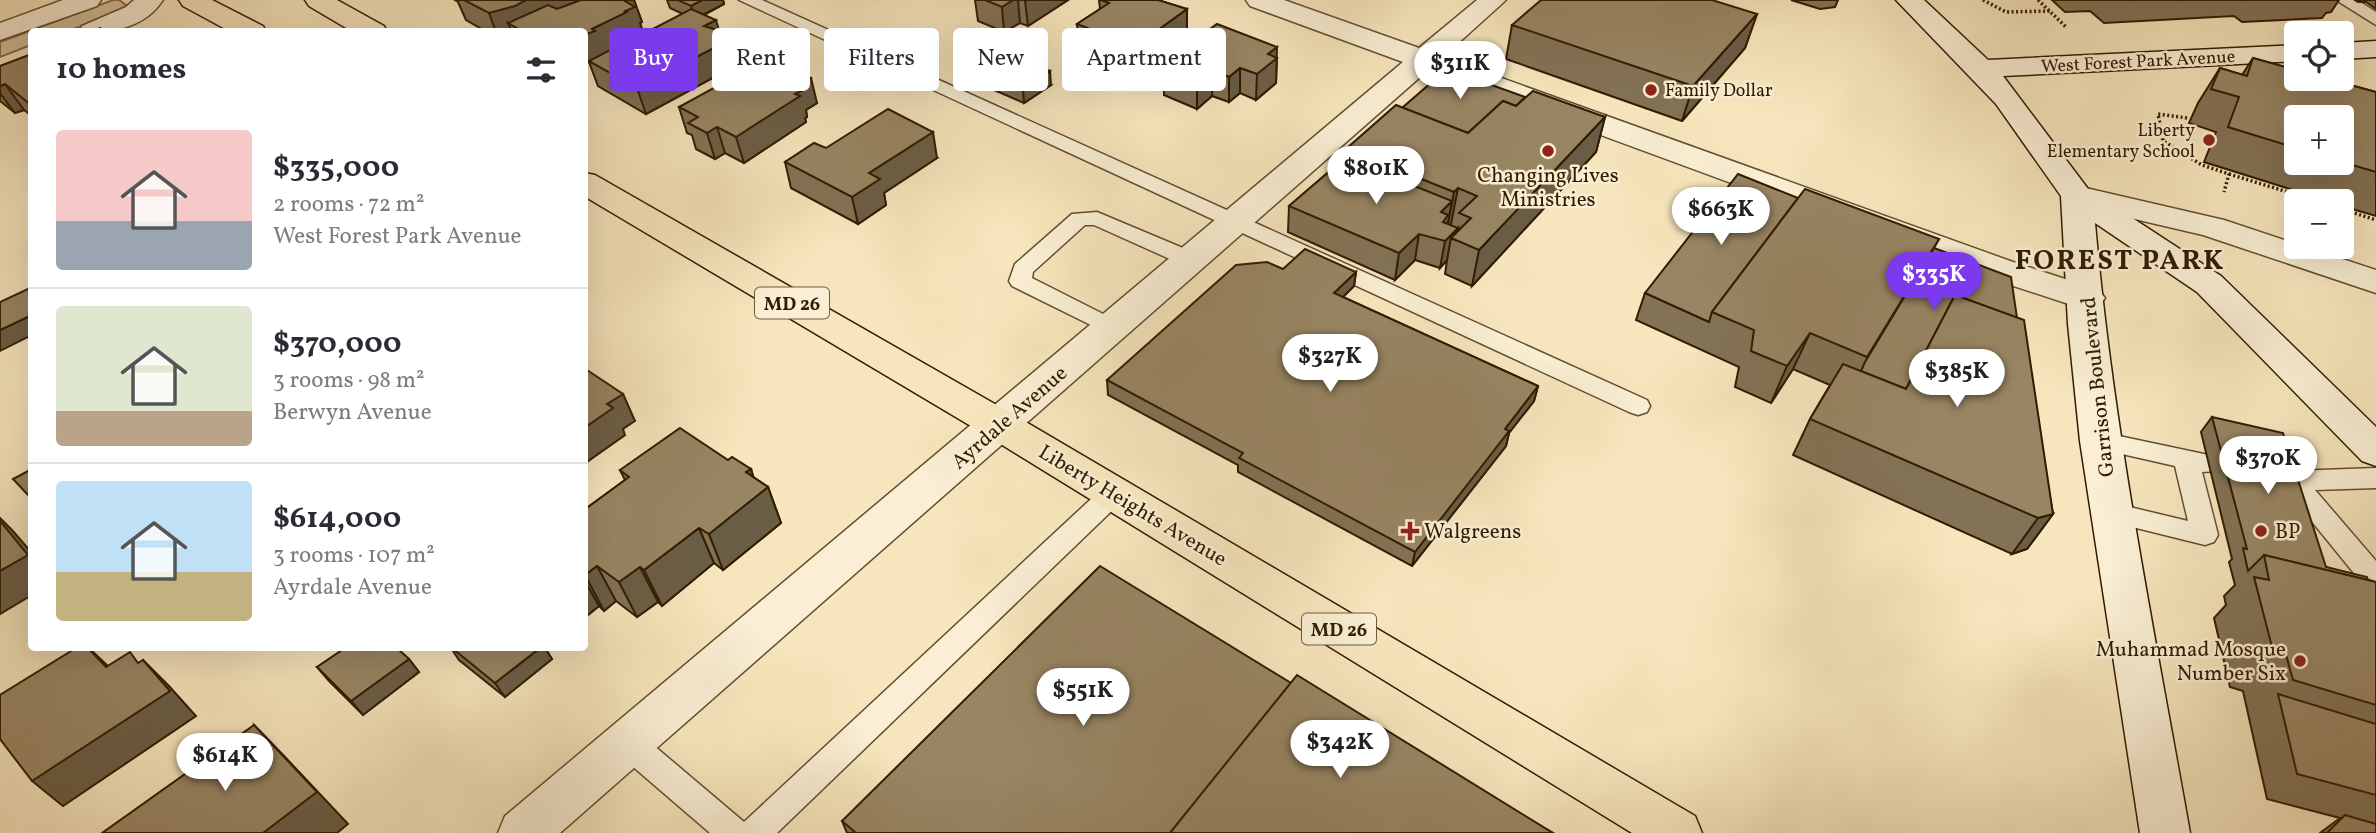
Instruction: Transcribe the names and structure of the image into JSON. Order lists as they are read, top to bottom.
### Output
{
  "streets": {
    "main road": ["MD 26", "Liberty Heights Avenue"],
    "street": ["West Forest Park Avenue", "Garrison Boulevard", "Ayrdale Avenue"]
  },
  "crossings": [
    ["West Forest Park Avenue", "Garrison Boulevard"],
    ["Ayrdale Avenue", "Liberty Heights Avenue"]
  ],
  "districts": ["FOREST PARK"],
  "places": {
    "other": [
      "Family Dollar",
      "Liberty Elementary School",
      "Changing Lives Ministries",
      "BP",
      "Muhammad Mosque Number Six"
    ],
    "health": ["Walgreens"]
  },
  "page": {
    "map_buttons": ["+", "−"],
    "chip": [
      "Buy",
      "Rent",
      "Filters",
      "New",
      "Apartment"
    ],
    "heading": "10 homes",
    "price": [
      "$311K",
      "$801K",
      "$663K",
      "$335K",
      "$327K",
      "$385K",
      "$370K",
      "$551K",
      "$342K",
      "$614K"
    ],
    "list": [
      {
        "name": "$335,000",
        "note": "2 rooms · 72 m² · West Forest Park Avenue"
      },
      {
        "name": "$370,000",
        "note": "3 rooms · 98 m² · Berwyn Avenue"
      },
      {
        "name": "$614,000",
        "note": "3 rooms · 107 m² · Ayrdale Avenue"
      }
    ]
  }
}
